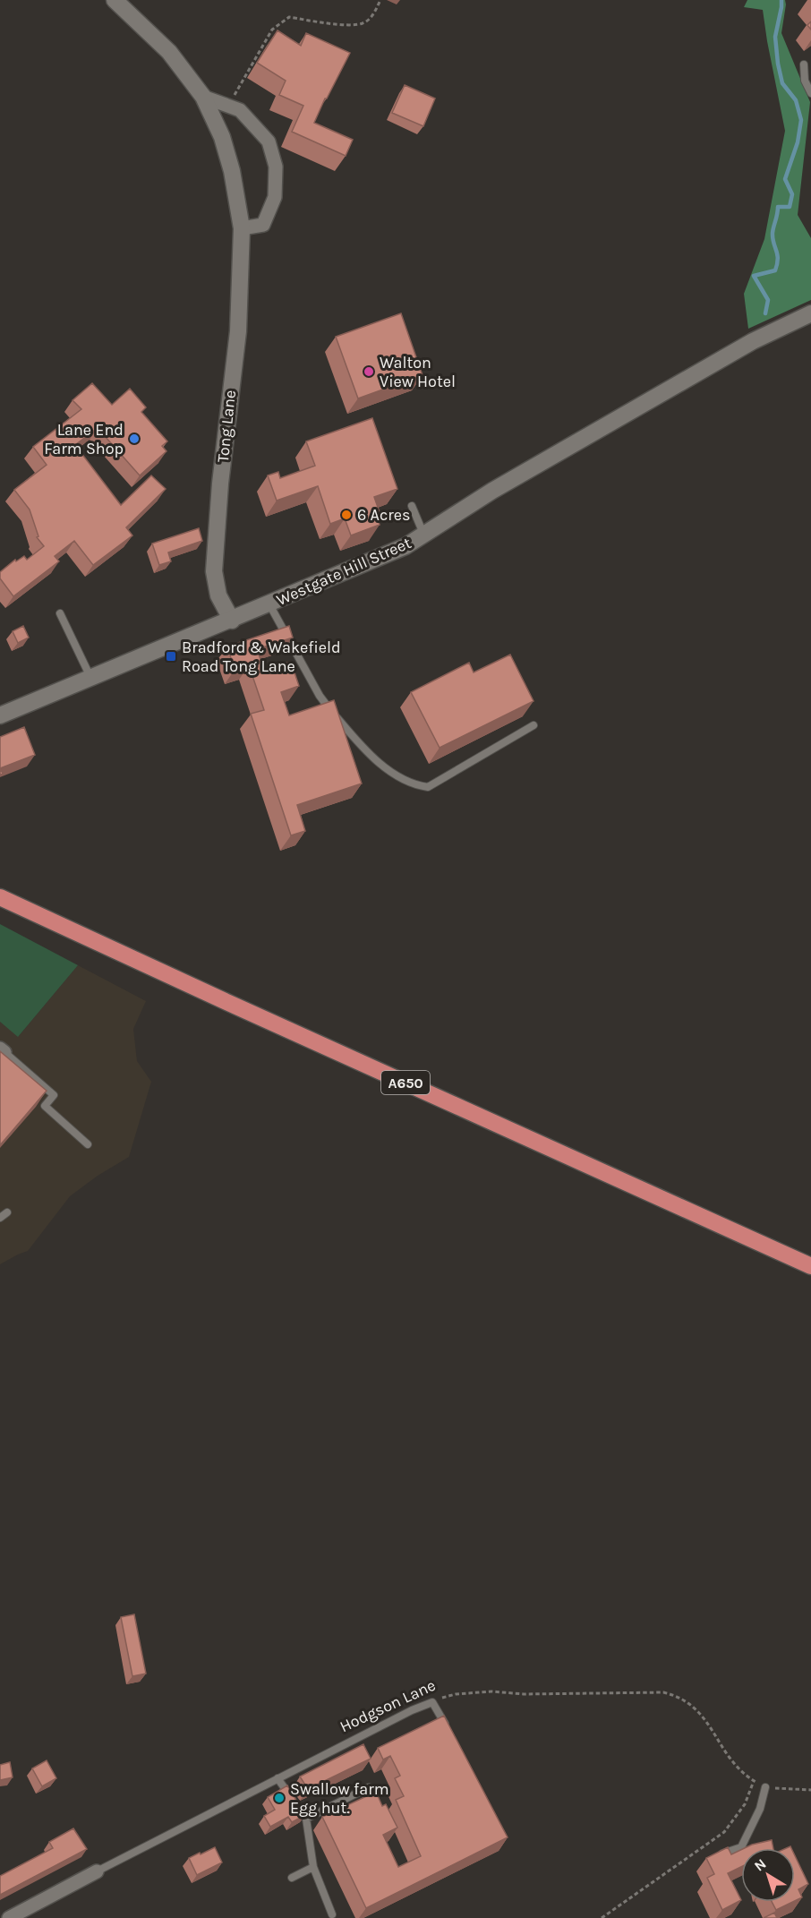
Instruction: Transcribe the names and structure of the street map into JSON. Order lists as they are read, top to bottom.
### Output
{
  "streets": {
    "highway": ["A650"],
    "main road": ["Tong Lane", "Westgate Hill Street"],
    "street": ["Hodgson Lane"]
  },
  "crossings": [
    ["Tong Lane", "Westgate Hill Street"]
  ],
  "places": {
    "other": [
      "Walton View Hotel",
      "Lane End Farm Shop",
      "6 Acres",
      "Swallow farm Egg hut."
    ],
    "transit": ["Bradford & Wakefield Road Tong Lane"]
  },
  "north": "top left"
}
